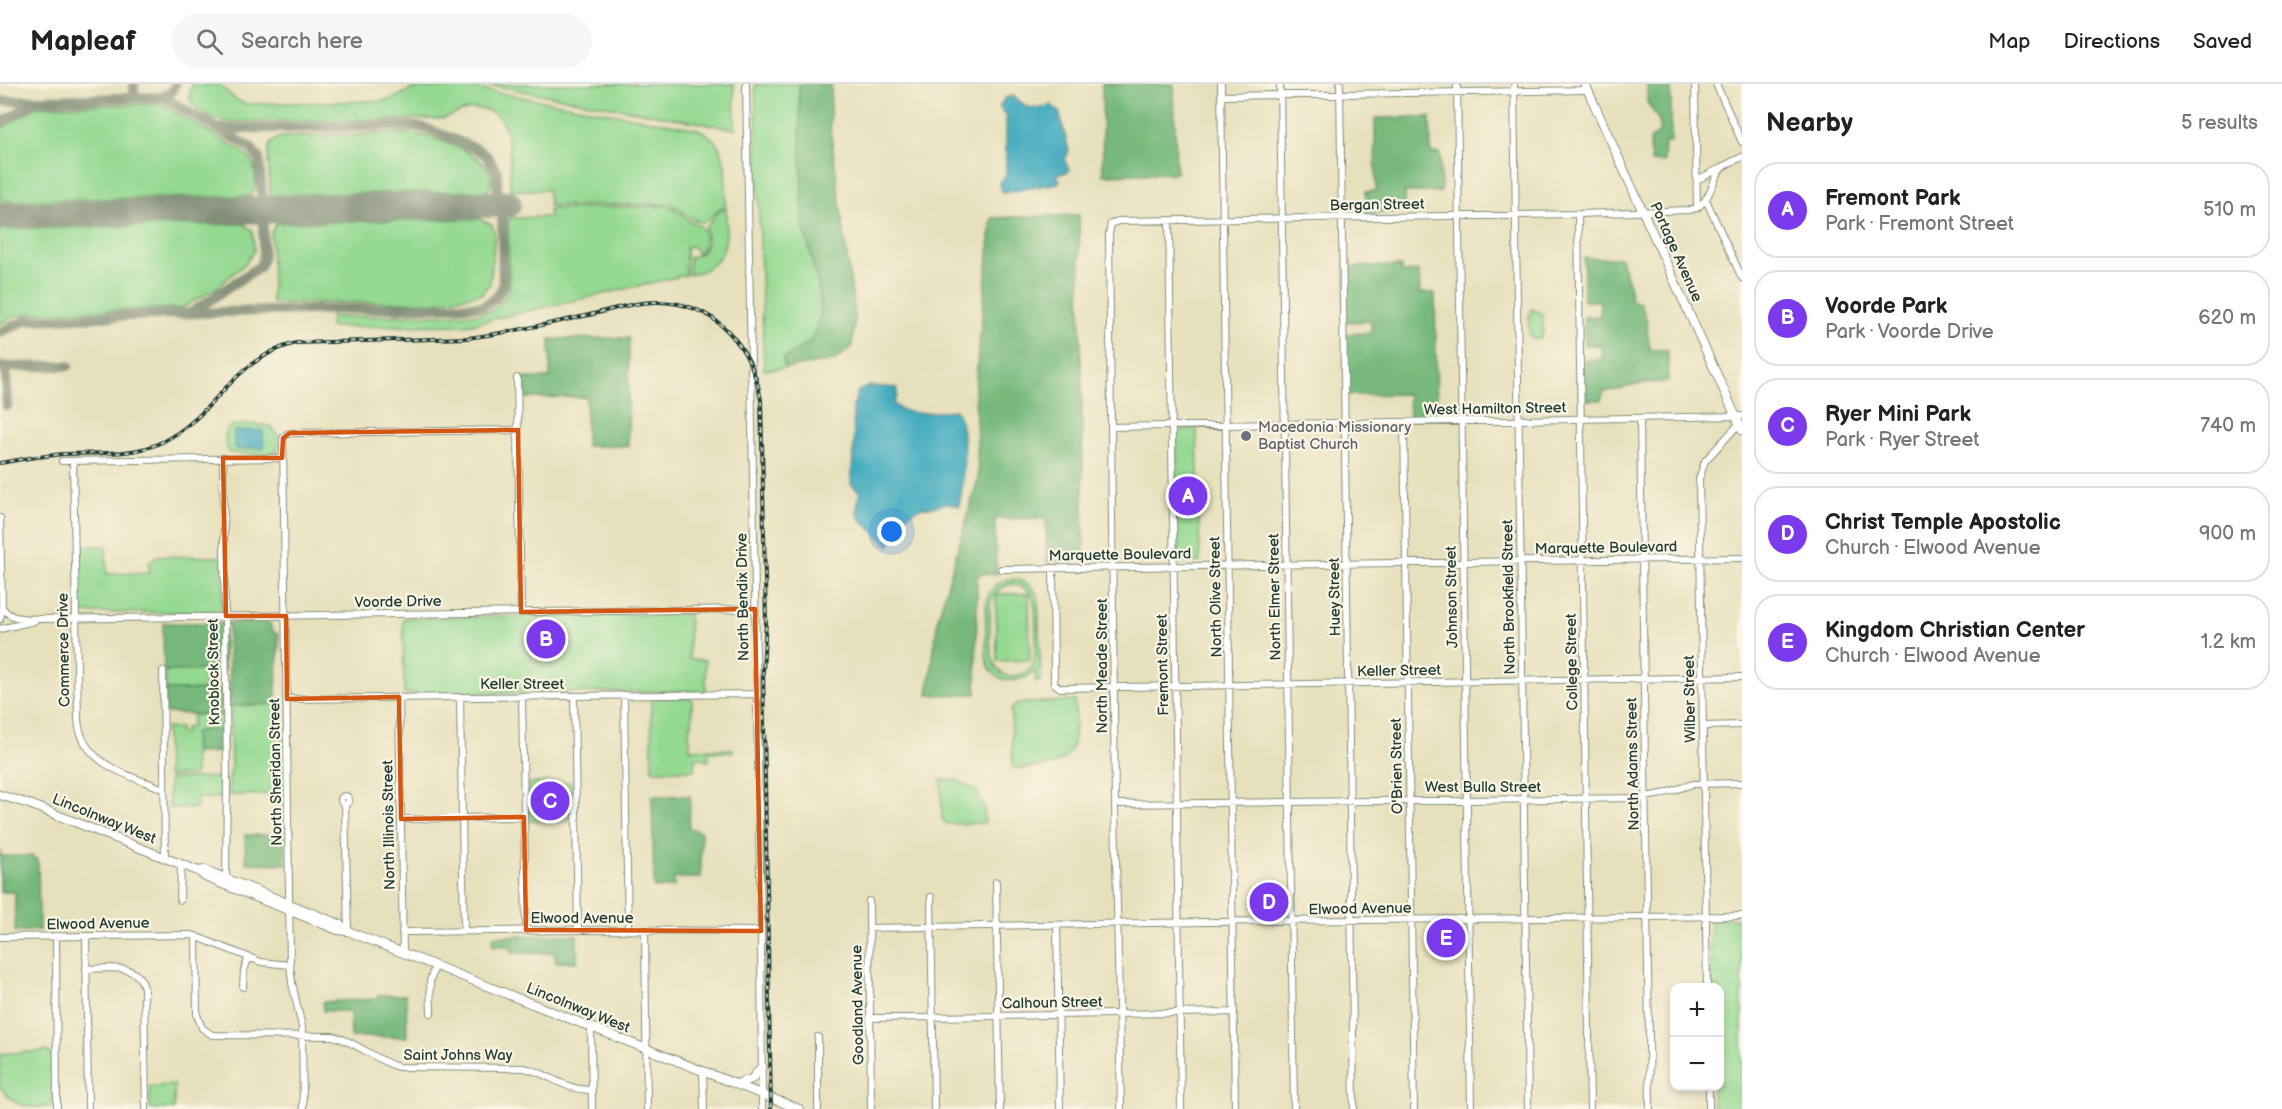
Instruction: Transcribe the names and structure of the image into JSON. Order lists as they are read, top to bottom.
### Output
{
  "streets": {
    "main road": ["Portage Avenue", "Lincolnway West"],
    "street": [
      "Bergan Street",
      "West Hamilton Street",
      "Marquette Boulevard",
      "North Bendix Drive",
      "North Olive Street",
      "North Elmer Street",
      "Huey Street",
      "Johnson Street",
      "North Brookfield Street",
      "Voorde Drive",
      "Commerce Drive",
      "College Street",
      "Fremont Street",
      "North Meade Street",
      "Keller Street",
      "Knoblock Street",
      "Wilber Street",
      "North Adams Street",
      "O'Brien Street",
      "North Sheridan Street",
      "West Bulla Street",
      "North Illinois Street",
      "Elwood Avenue",
      "Calhoun Street",
      "Goodland Avenue",
      "Saint Johns Way"
    ]
  },
  "crossings": [
    ["Bergan Street", "Portage Avenue"],
    ["Bergan Street", "North Olive Street"],
    ["Bergan Street", "North Elmer Street"],
    ["Bergan Street", "Huey Street"],
    ["Bergan Street", "Johnson Street"],
    ["Bergan Street", "North Brookfield Street"],
    ["Bergan Street", "College Street"],
    ["Bergan Street", "Fremont Street"],
    ["Bergan Street", "North Meade Street"],
    ["Portage Avenue", "West Hamilton Street"],
    ["Portage Avenue", "Wilber Street"],
    ["West Hamilton Street", "North Olive Street"],
    ["West Hamilton Street", "North Elmer Street"],
    ["West Hamilton Street", "Huey Street"],
    ["West Hamilton Street", "Johnson Street"],
    ["West Hamilton Street", "North Brookfield Street"],
    ["West Hamilton Street", "College Street"],
    ["West Hamilton Street", "Fremont Street"],
    ["West Hamilton Street", "North Meade Street"],
    ["West Hamilton Street", "Wilber Street"],
    ["West Hamilton Street", "North Adams Street"],
    ["West Hamilton Street", "O'Brien Street"],
    ["Marquette Boulevard", "North Olive Street"],
    ["Marquette Boulevard", "North Elmer Street"],
    ["Marquette Boulevard", "Huey Street"],
    ["Marquette Boulevard", "Johnson Street"],
    ["Marquette Boulevard", "North Brookfield Street"],
    ["Marquette Boulevard", "College Street"],
    ["Marquette Boulevard", "Fremont Street"],
    ["Marquette Boulevard", "North Meade Street"],
    ["Marquette Boulevard", "Keller Street"],
    ["Marquette Boulevard", "Wilber Street"],
    ["Marquette Boulevard", "North Adams Street"],
    ["Marquette Boulevard", "O'Brien Street"],
    ["North Bendix Drive", "Voorde Drive"],
    ["North Bendix Drive", "Keller Street"],
    ["North Bendix Drive", "Lincolnway West"],
    ["North Bendix Drive", "Elwood Avenue"],
    ["North Olive Street", "Keller Street"],
    ["North Olive Street", "West Bulla Street"],
    ["North Olive Street", "Elwood Avenue"],
    ["North Olive Street", "Calhoun Street"],
    ["North Elmer Street", "Keller Street"],
    ["North Elmer Street", "West Bulla Street"],
    ["North Elmer Street", "Elwood Avenue"],
    ["Huey Street", "Keller Street"],
    ["Huey Street", "West Bulla Street"],
    ["Huey Street", "Elwood Avenue"],
    ["Johnson Street", "Keller Street"],
    ["Johnson Street", "West Bulla Street"],
    ["Johnson Street", "Elwood Avenue"],
    ["North Brookfield Street", "Keller Street"],
    ["North Brookfield Street", "West Bulla Street"],
    ["North Brookfield Street", "Elwood Avenue"],
    ["Voorde Drive", "Commerce Drive"],
    ["Voorde Drive", "Knoblock Street"],
    ["Voorde Drive", "North Sheridan Street"],
    ["College Street", "Keller Street"],
    ["College Street", "West Bulla Street"],
    ["College Street", "Elwood Avenue"],
    ["Fremont Street", "Keller Street"],
    ["Fremont Street", "West Bulla Street"],
    ["Fremont Street", "Elwood Avenue"],
    ["Fremont Street", "Calhoun Street"],
    ["North Meade Street", "Keller Street"],
    ["North Meade Street", "West Bulla Street"],
    ["North Meade Street", "Elwood Avenue"],
    ["North Meade Street", "Calhoun Street"],
    ["Keller Street", "Wilber Street"],
    ["Keller Street", "North Adams Street"],
    ["Keller Street", "O'Brien Street"],
    ["Keller Street", "North Sheridan Street"],
    ["Keller Street", "North Illinois Street"],
    ["Knoblock Street", "Lincolnway West"],
    ["Wilber Street", "West Bulla Street"],
    ["Wilber Street", "Elwood Avenue"],
    ["North Adams Street", "West Bulla Street"],
    ["North Adams Street", "Elwood Avenue"],
    ["O'Brien Street", "West Bulla Street"],
    ["O'Brien Street", "Elwood Avenue"],
    ["North Sheridan Street", "Lincolnway West"],
    ["North Sheridan Street", "Elwood Avenue"],
    ["North Sheridan Street", "Saint Johns Way"],
    ["Lincolnway West", "North Illinois Street"],
    ["North Illinois Street", "Elwood Avenue"],
    ["Elwood Avenue", "Goodland Avenue"],
    ["Elwood Avenue", "Saint Johns Way"],
    ["Calhoun Street", "Goodland Avenue"]
  ],
  "places": ["Macedonia Missionary Baptist Church"],
  "page": {
    "header": "Mapleaf",
    "search": "Search here",
    "nav": ["Map", "Directions", "Saved"],
    "heading": ["Nearby", "5 results"],
    "list": [
      {
        "mark": "A",
        "name": "Fremont Park",
        "note": "Park · Fremont Street",
        "value": "510 m"
      },
      {
        "mark": "B",
        "name": "Voorde Park",
        "note": "Park · Voorde Drive",
        "value": "620 m"
      },
      {
        "mark": "C",
        "name": "Ryer Mini Park",
        "note": "Park · Ryer Street",
        "value": "740 m"
      },
      {
        "mark": "D",
        "name": "Christ Temple Apostolic",
        "note": "Church · Elwood Avenue",
        "value": "900 m"
      },
      {
        "mark": "E",
        "name": "Kingdom Christian Center",
        "note": "Church · Elwood Avenue",
        "value": "1.2 km"
      }
    ],
    "pins": [
      "A",
      "B",
      "C",
      "D",
      "E"
    ],
    "map_buttons": ["+", "−"]
  }
}
